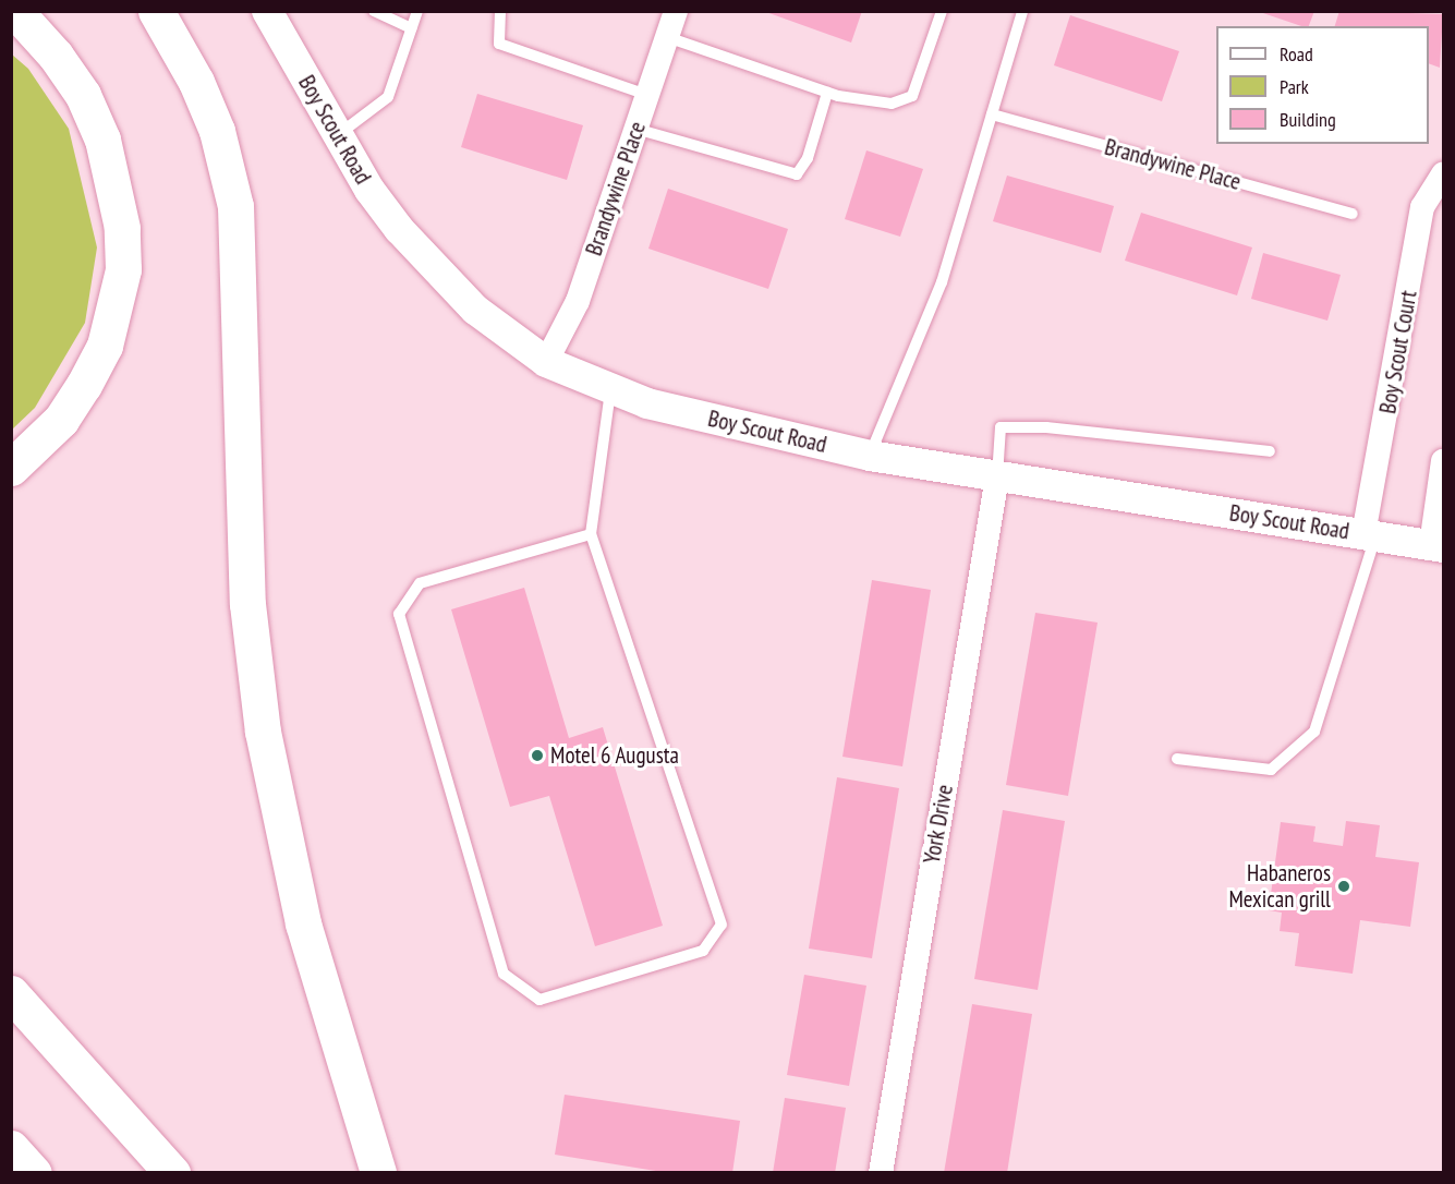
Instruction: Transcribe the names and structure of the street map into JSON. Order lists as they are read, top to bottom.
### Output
{
  "streets": {
    "street": [
      "Boy Scout Road",
      "Brandywine Place",
      "Boy Scout Court",
      "York Drive"
    ]
  },
  "crossings": [
    ["Boy Scout Road", "Brandywine Place"],
    ["Boy Scout Road", "Boy Scout Court"],
    ["Boy Scout Road", "York Drive"]
  ],
  "places": ["Motel 6 Augusta", "Habaneros Mexican grill"],
  "legend": ["Road", "Park", "Building"]
}
